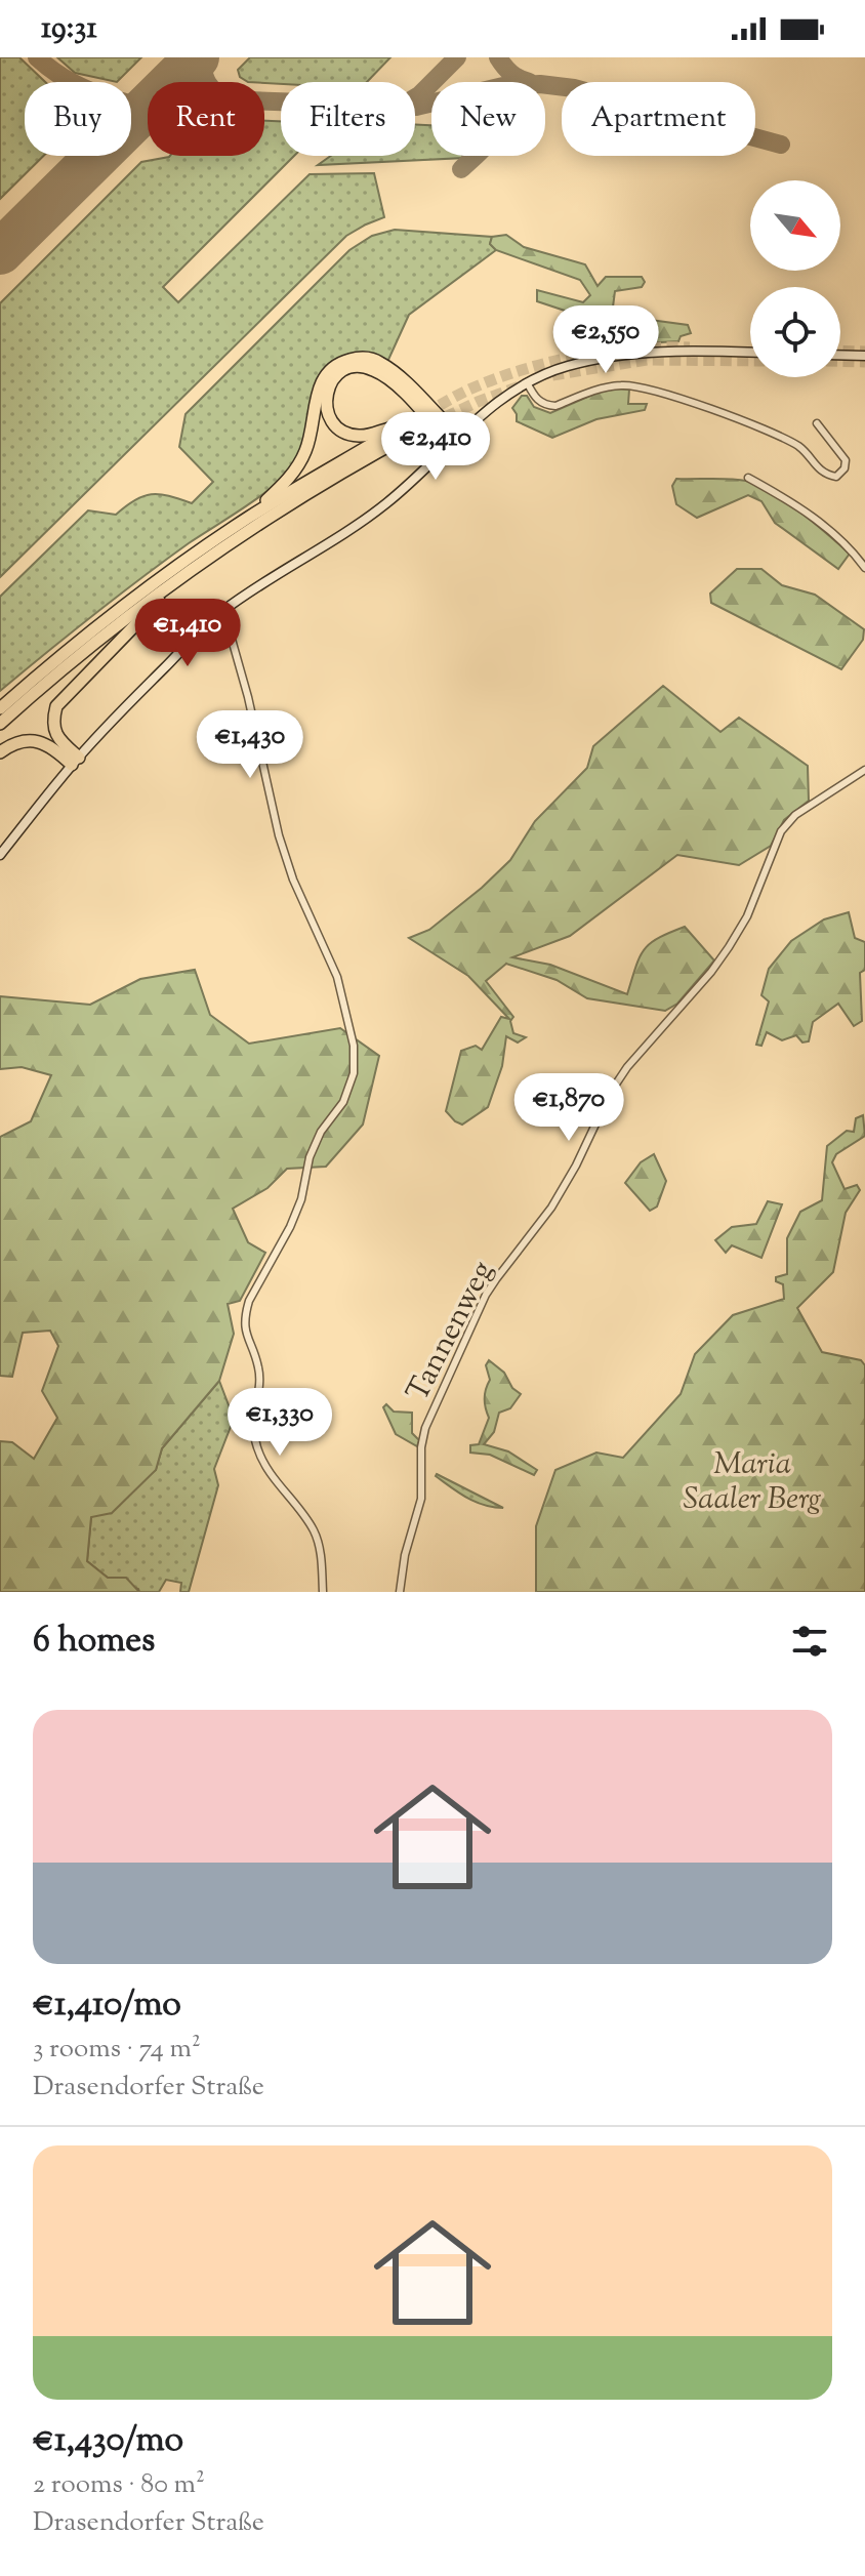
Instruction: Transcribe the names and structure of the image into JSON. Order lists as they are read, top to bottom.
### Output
{
  "streets": {
    "street": ["Tannenweg"]
  },
  "parks": ["Maria Saaler Berg"],
  "north": "bottom right",
  "page": {
    "status": "19:31",
    "chip": [
      "Buy",
      "Rent",
      "Filters",
      "New",
      "Apartment"
    ],
    "price": [
      "€2,550",
      "€2,410",
      "€1,410",
      "€1,430",
      "€1,870",
      "€1,330"
    ],
    "heading": "6 homes",
    "list": [
      {
        "name": "€1,410/mo",
        "note": "3 rooms · 74 m² · Drasendorfer Straße"
      },
      {
        "name": "€1,430/mo",
        "note": "2 rooms · 80 m² · Drasendorfer Straße"
      }
    ]
  }
}
